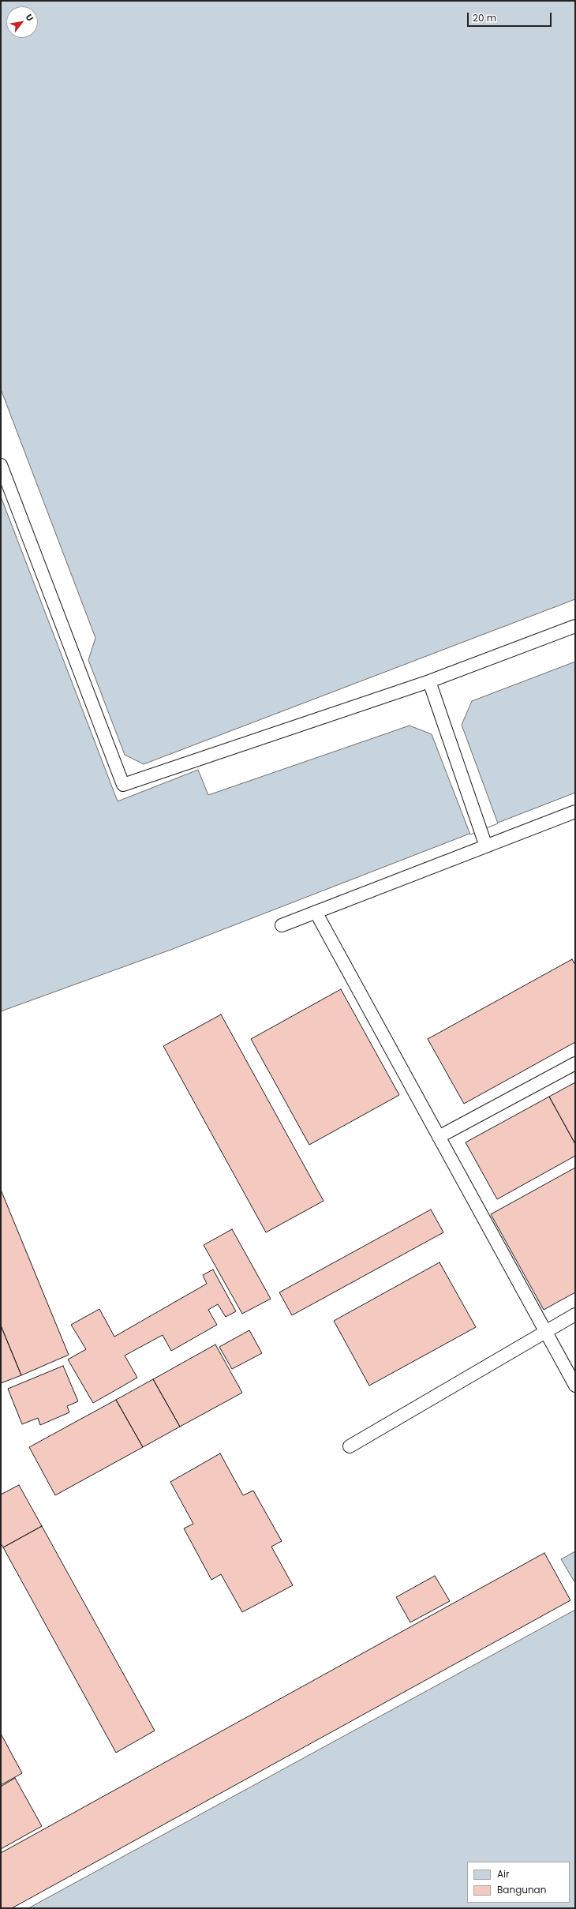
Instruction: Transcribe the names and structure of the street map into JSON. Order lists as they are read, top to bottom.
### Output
{
  "legend": ["Air", "Bangunan"],
  "scale_bar": "20 m",
  "north": "top right"
}
